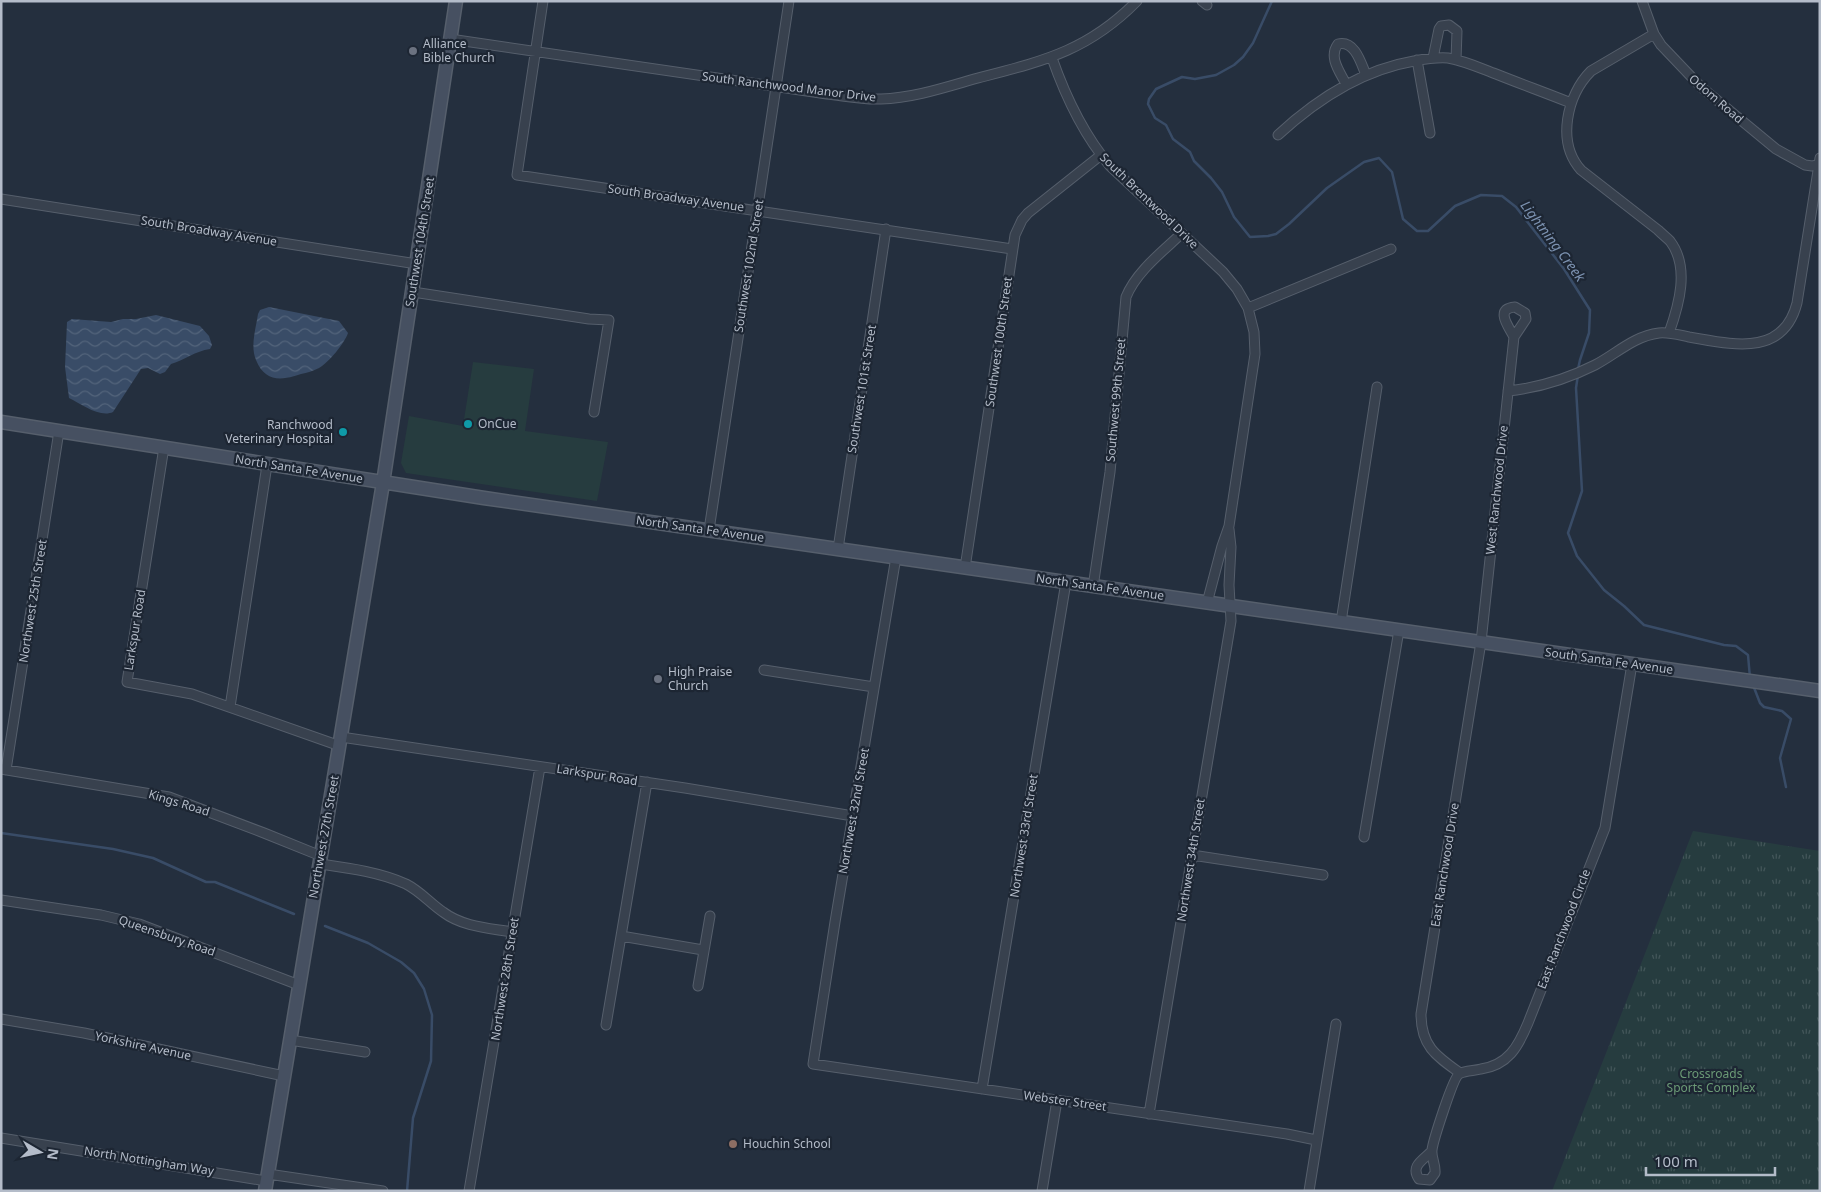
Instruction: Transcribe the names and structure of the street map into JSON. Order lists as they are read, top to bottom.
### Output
{
  "streets": {
    "main road": [
      "Southwest 104th Street",
      "North Santa Fe Avenue",
      "South Santa Fe Avenue",
      "Northwest 27th Street"
    ],
    "street": [
      "South Ranchwood Manor Drive",
      "Odom Road",
      "South Broadway Avenue",
      "South Brentwood Drive",
      "Southwest 102nd Street",
      "Southwest 100th Street",
      "Southwest 101st Street",
      "Southwest 99th Street",
      "West Ranchwood Drive",
      "Northwest 25th Street",
      "Larkspur Road",
      "Kings Road",
      "Northwest 32nd Street",
      "Northwest 33rd Street",
      "Northwest 34th Street",
      "East Ranchwood Drive",
      "East Ranchwood Circle",
      "Queensbury Road",
      "Northwest 28th Street",
      "Yorkshire Avenue",
      "Webster Street",
      "North Nottingham Way"
    ]
  },
  "crossings": [
    ["South Ranchwood Manor Drive", "South Broadway Avenue"],
    ["South Ranchwood Manor Drive", "South Brentwood Drive"],
    ["South Ranchwood Manor Drive", "Southwest 104th Street"],
    ["South Ranchwood Manor Drive", "Southwest 102nd Street"],
    ["South Broadway Avenue", "Southwest 104th Street"],
    ["South Broadway Avenue", "Southwest 102nd Street"],
    ["South Broadway Avenue", "Southwest 100th Street"],
    ["South Broadway Avenue", "Southwest 101st Street"],
    ["South Brentwood Drive", "Southwest 100th Street"],
    ["South Brentwood Drive", "Southwest 99th Street"],
    ["South Brentwood Drive", "Northwest 34th Street"],
    ["Southwest 104th Street", "North Santa Fe Avenue"],
    ["Southwest 104th Street", "Northwest 27th Street"],
    ["Southwest 102nd Street", "North Santa Fe Avenue"],
    ["Southwest 100th Street", "North Santa Fe Avenue"],
    ["Southwest 101st Street", "North Santa Fe Avenue"],
    ["Southwest 99th Street", "North Santa Fe Avenue"],
    ["North Santa Fe Avenue", "Northwest 25th Street"],
    ["North Santa Fe Avenue", "Larkspur Road"],
    ["North Santa Fe Avenue", "South Santa Fe Avenue"],
    ["North Santa Fe Avenue", "Northwest 32nd Street"],
    ["North Santa Fe Avenue", "Northwest 33rd Street"],
    ["North Santa Fe Avenue", "Northwest 27th Street"],
    ["North Santa Fe Avenue", "Northwest 34th Street"],
    ["West Ranchwood Drive", "South Santa Fe Avenue"],
    ["West Ranchwood Drive", "East Ranchwood Drive"],
    ["Northwest 25th Street", "Kings Road"],
    ["Larkspur Road", "Northwest 32nd Street"],
    ["Larkspur Road", "Northwest 27th Street"],
    ["Larkspur Road", "Northwest 28th Street"],
    ["South Santa Fe Avenue", "East Ranchwood Drive"],
    ["South Santa Fe Avenue", "East Ranchwood Circle"],
    ["Kings Road", "Northwest 27th Street"],
    ["Kings Road", "Northwest 28th Street"],
    ["Northwest 32nd Street", "Webster Street"],
    ["Northwest 33rd Street", "Webster Street"],
    ["Northwest 27th Street", "Queensbury Road"],
    ["Northwest 27th Street", "Yorkshire Avenue"],
    ["Northwest 27th Street", "North Nottingham Way"],
    ["Northwest 34th Street", "Webster Street"],
    ["East Ranchwood Drive", "East Ranchwood Circle"]
  ],
  "water": ["Lightning Creek"],
  "parks": ["Crossroads Sports Complex"],
  "places": [
    "Alliance Bible Church",
    "OnCue",
    "Ranchwood Veterinary Hospital",
    "High Praise Church",
    "Houchin School"
  ],
  "scale_bar": "100 m",
  "north": "right"
}
